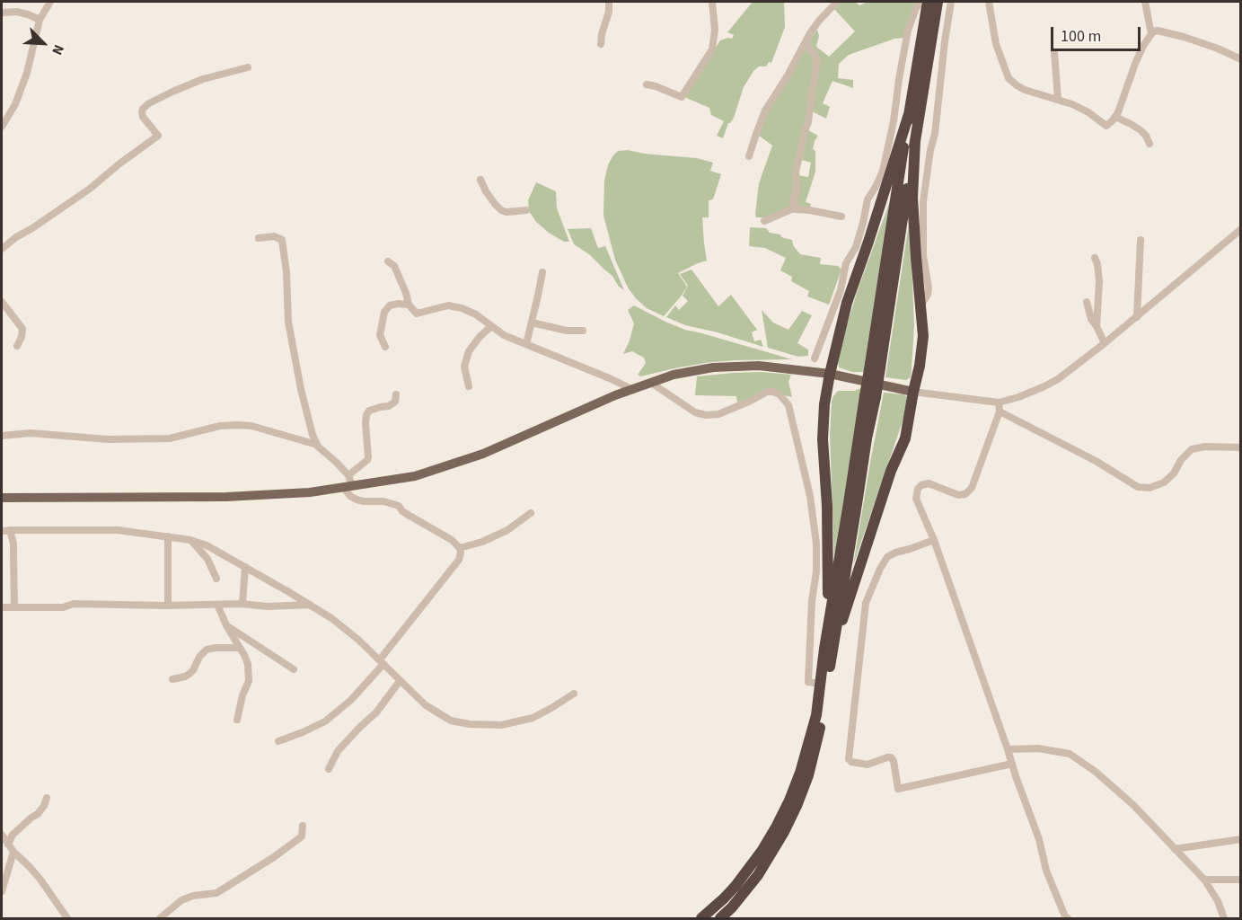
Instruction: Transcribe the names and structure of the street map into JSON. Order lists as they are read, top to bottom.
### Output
{
  "scale_bar": "100 m",
  "north": "bottom right"
}
